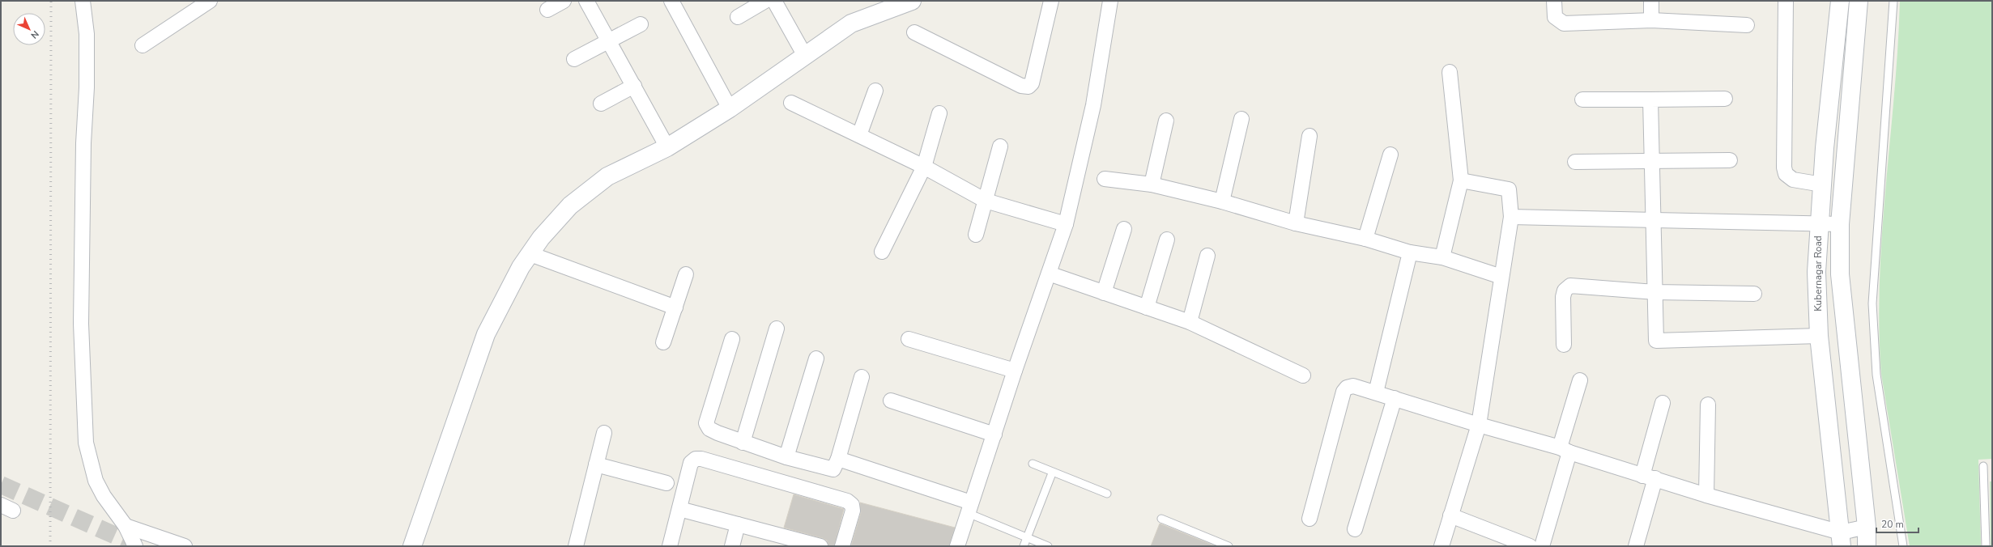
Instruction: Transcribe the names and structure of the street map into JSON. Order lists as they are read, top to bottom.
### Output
{
  "streets": {
    "street": ["Kubernagar Road"]
  },
  "scale_bar": "20 m",
  "north": "bottom right"
}
